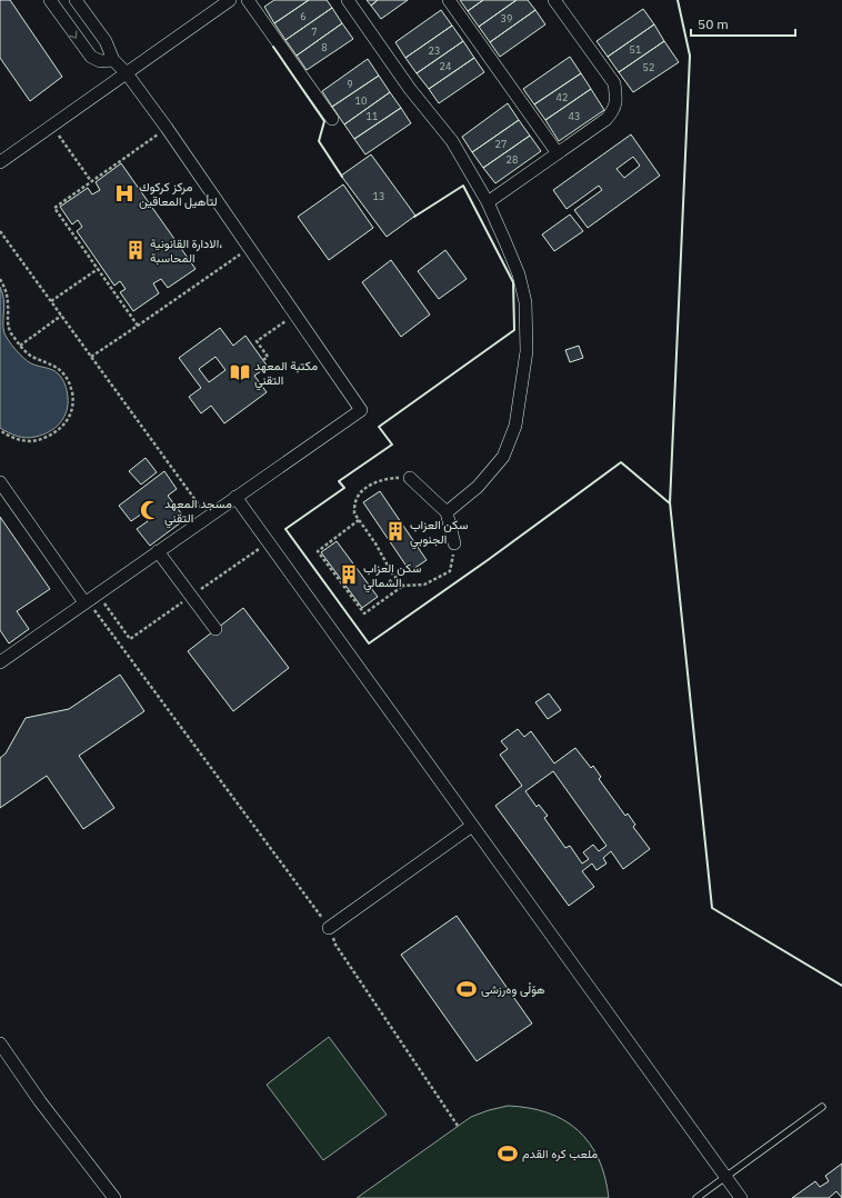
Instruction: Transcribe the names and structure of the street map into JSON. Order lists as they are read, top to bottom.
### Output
{
  "places": {
    "hospital": ["مركز كركوك لتأهيل المعاقين"],
    "building": ["الادارة القانونية، المحاسبة", "سكن العزاب الجنوبي", "سكن العزاب الشمالي"],
    "library": ["مكتبة المعهد التقني"],
    "mosque": ["مسجد المعهد التقني"],
    "sports": ["هۆڵی وەرزشی", "ملعب كره القدم"]
  },
  "house_numbers": [
    "6",
    "39",
    "7",
    "8",
    "51",
    "23",
    "24",
    "52",
    "9",
    "42",
    "10",
    "11",
    "43",
    "27",
    "28",
    "13"
  ],
  "scale_bar": "50 m"
}
